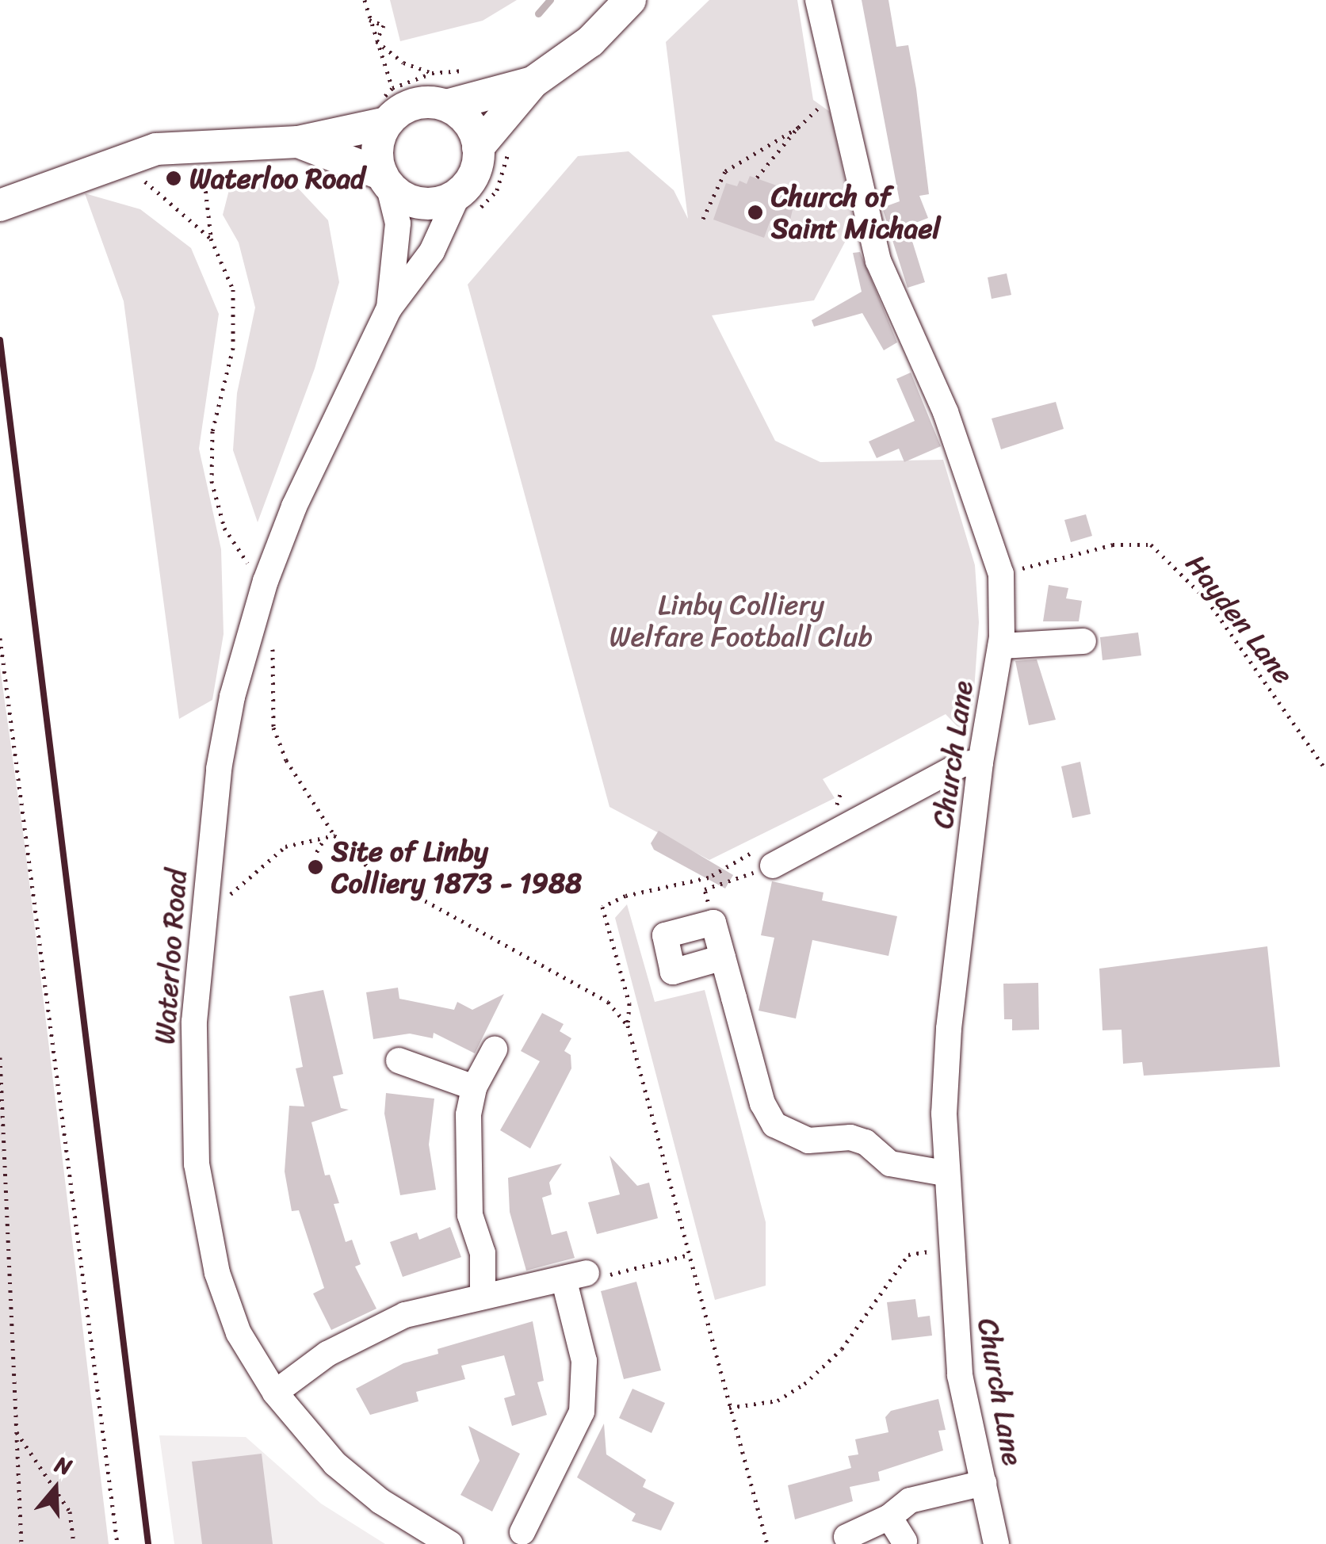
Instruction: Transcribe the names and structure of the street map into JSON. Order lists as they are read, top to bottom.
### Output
{
  "streets": {
    "street": ["Church Lane", "Waterloo Road"],
    "path": ["Hayden Lane"]
  },
  "crossings": [
    ["Hayden Lane", "Church Lane"]
  ],
  "parks": ["Linby Colliery Welfare Football Club"],
  "places": ["Waterloo Road", "Church of Saint Michael", "Site of Linby Colliery 1873 - 1988"],
  "north": "top"
}
